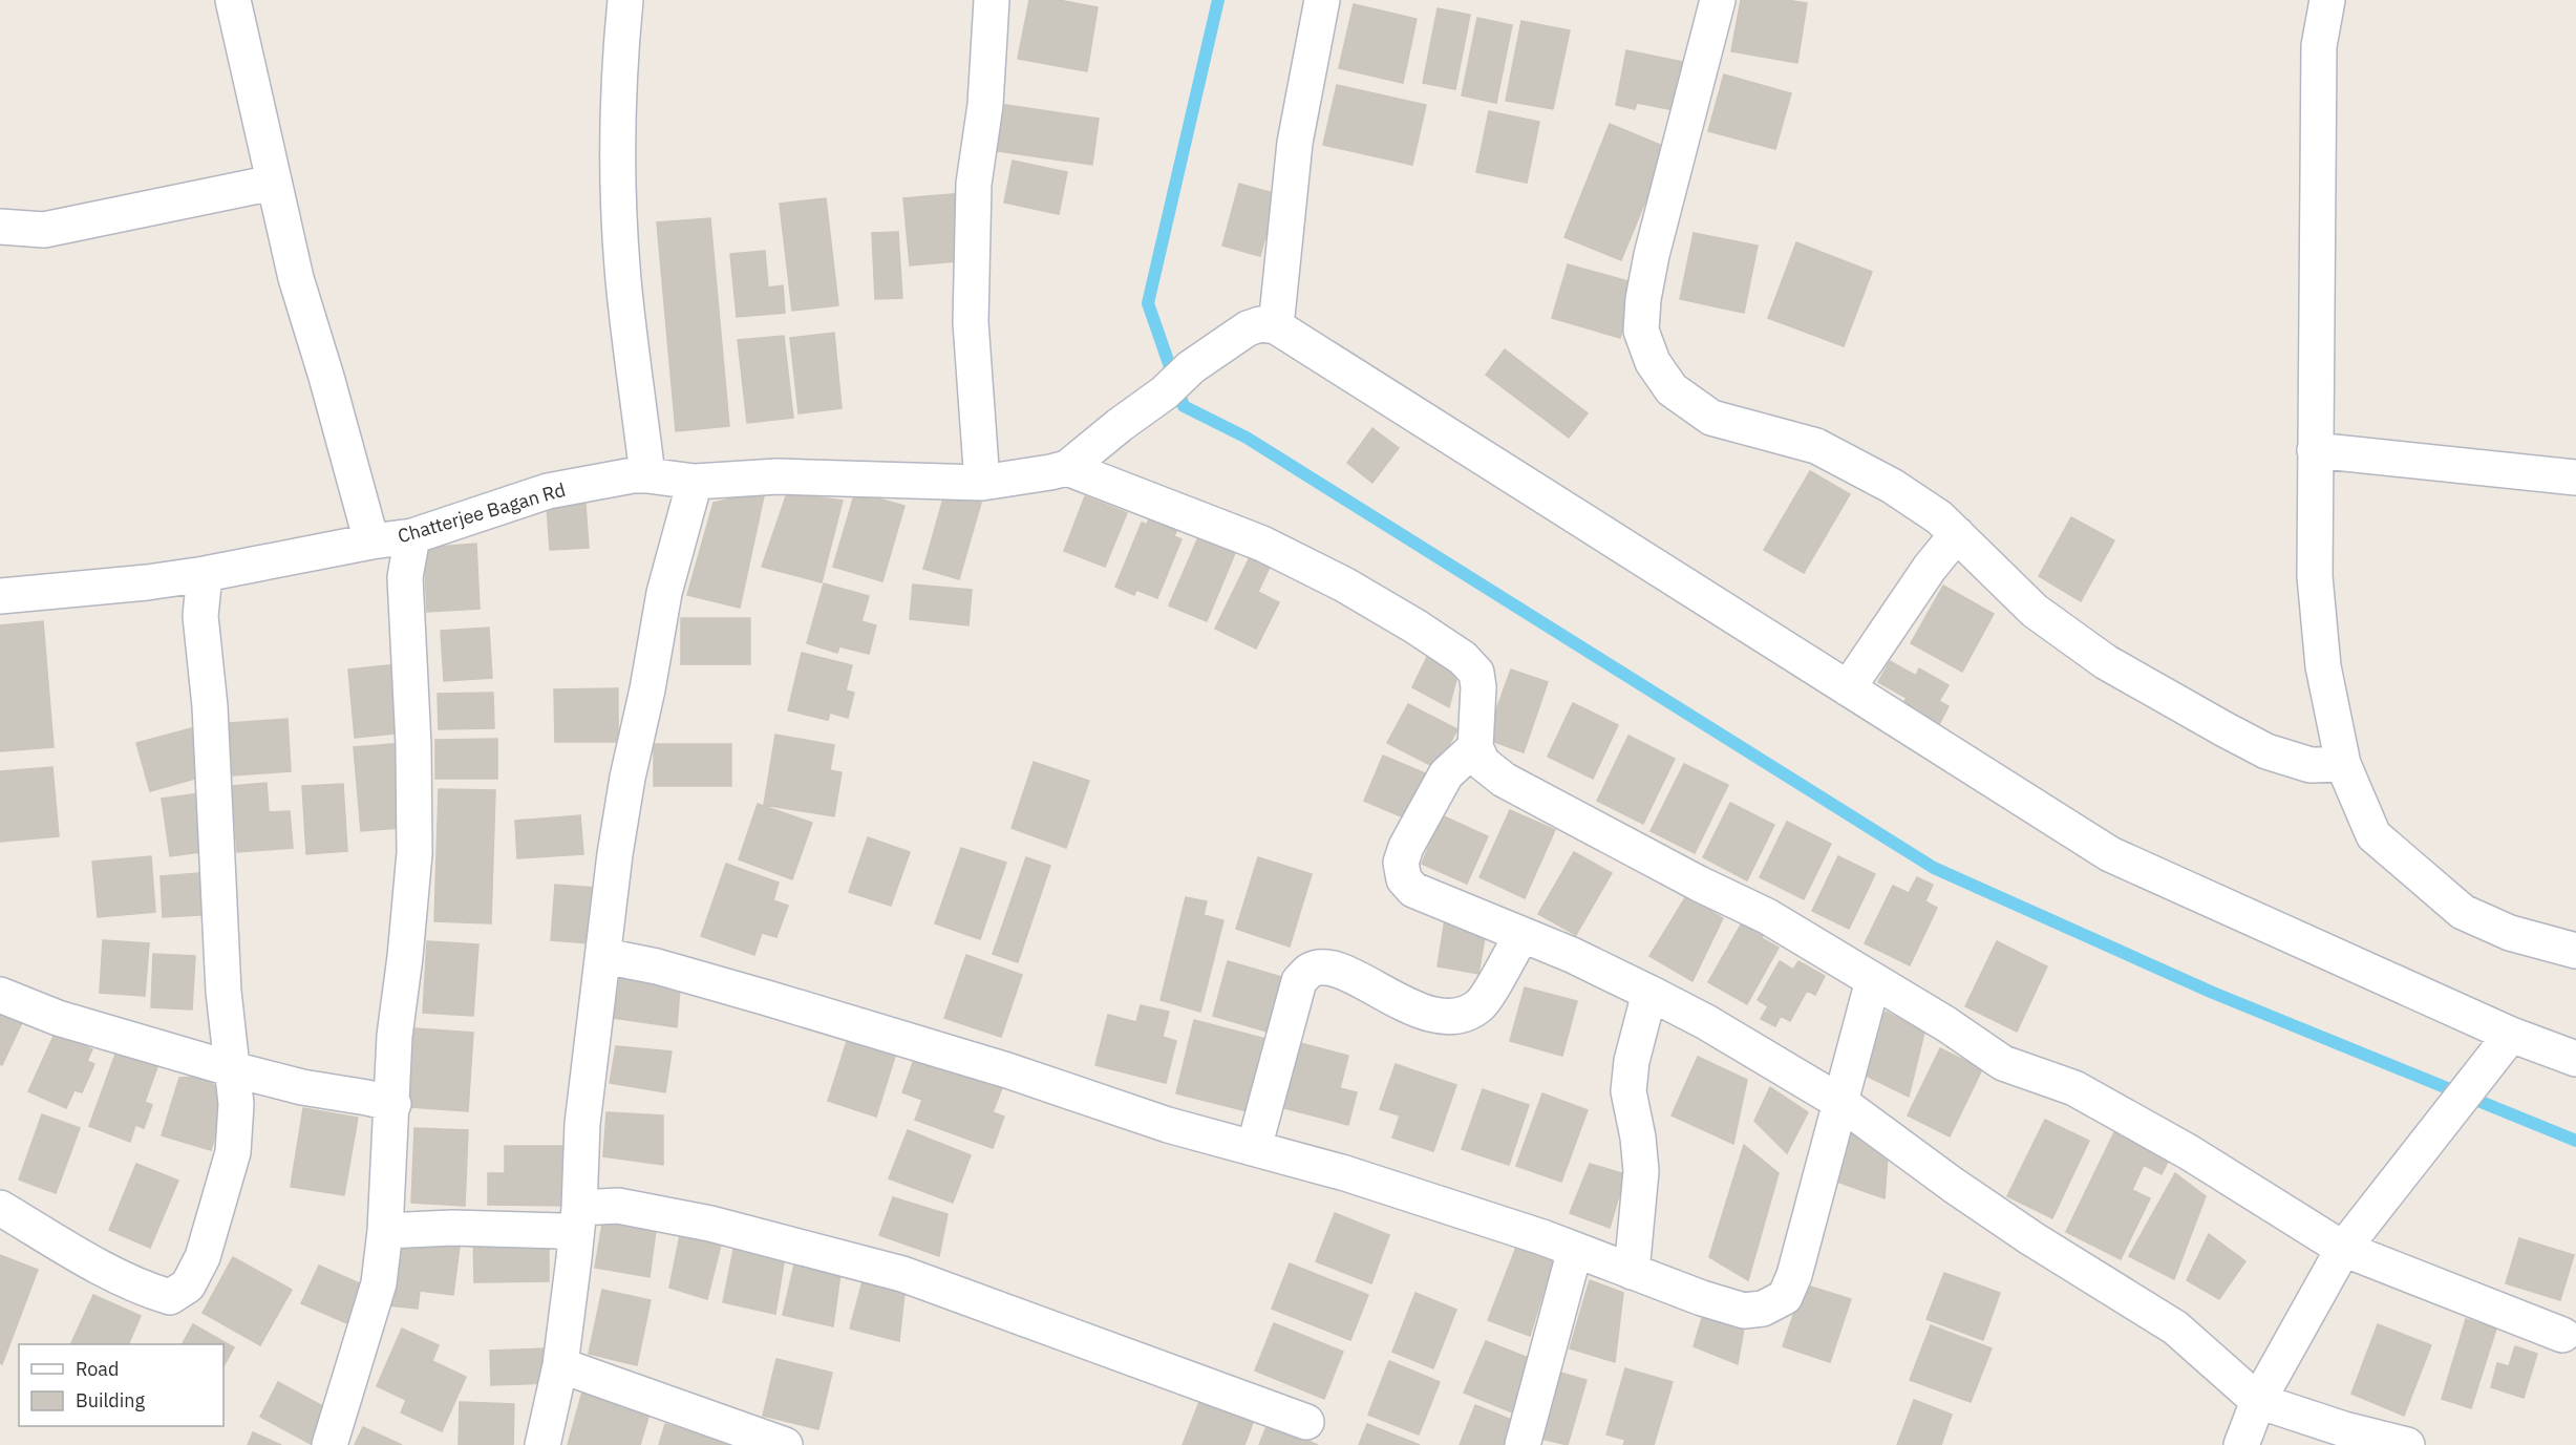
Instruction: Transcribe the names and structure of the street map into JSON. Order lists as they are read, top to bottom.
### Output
{
  "streets": {
    "street": ["Chatterjee Bagan Rd"]
  },
  "legend": ["Road", "Building"]
}
